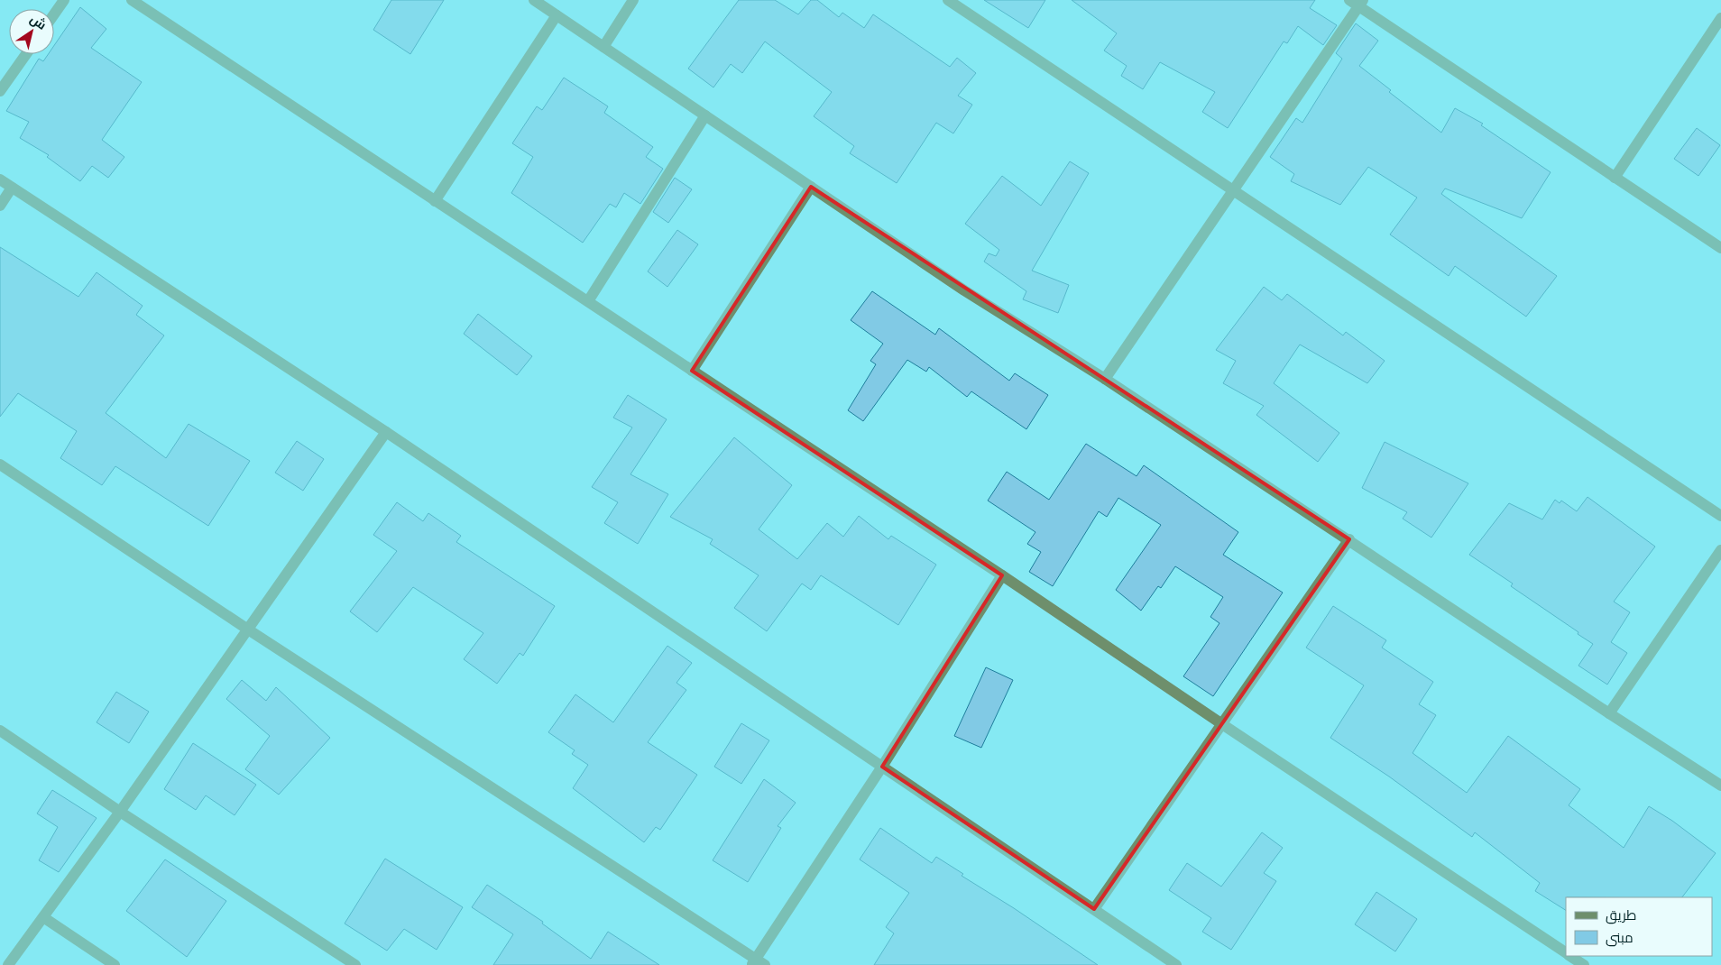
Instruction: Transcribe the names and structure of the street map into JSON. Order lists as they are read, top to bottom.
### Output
{
  "legend": ["طريق", "مبنى"],
  "north": "top right"
}
